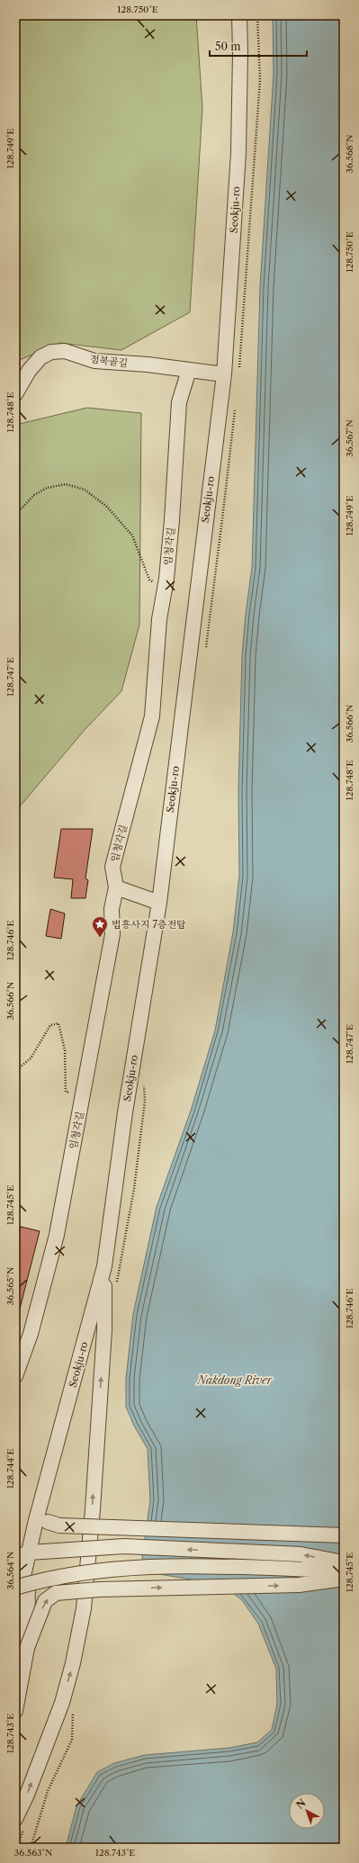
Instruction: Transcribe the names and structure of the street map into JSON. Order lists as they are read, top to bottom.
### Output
{
  "streets": {
    "street": ["Seokju-ro", "점북골길", "임청각길"]
  },
  "crossings": [
    ["Seokju-ro", "점북골길"],
    ["점북골길", "임청각길"]
  ],
  "water": ["Nakdong River"],
  "places": {
    "place": ["법흥사지 7층전탑"]
  },
  "scale_bar": "50 m",
  "north": "top left",
  "coordinates": [
    "128.750°E",
    "128.749°E",
    "36.568°N",
    "128.748°E",
    "36.567°N",
    "128.747°E",
    "36.566°N",
    "128.746°E",
    "128.745°E",
    "36.565°N",
    "128.744°E",
    "36.564°N",
    "128.743°E",
    "36.563°N"
  ]
}
